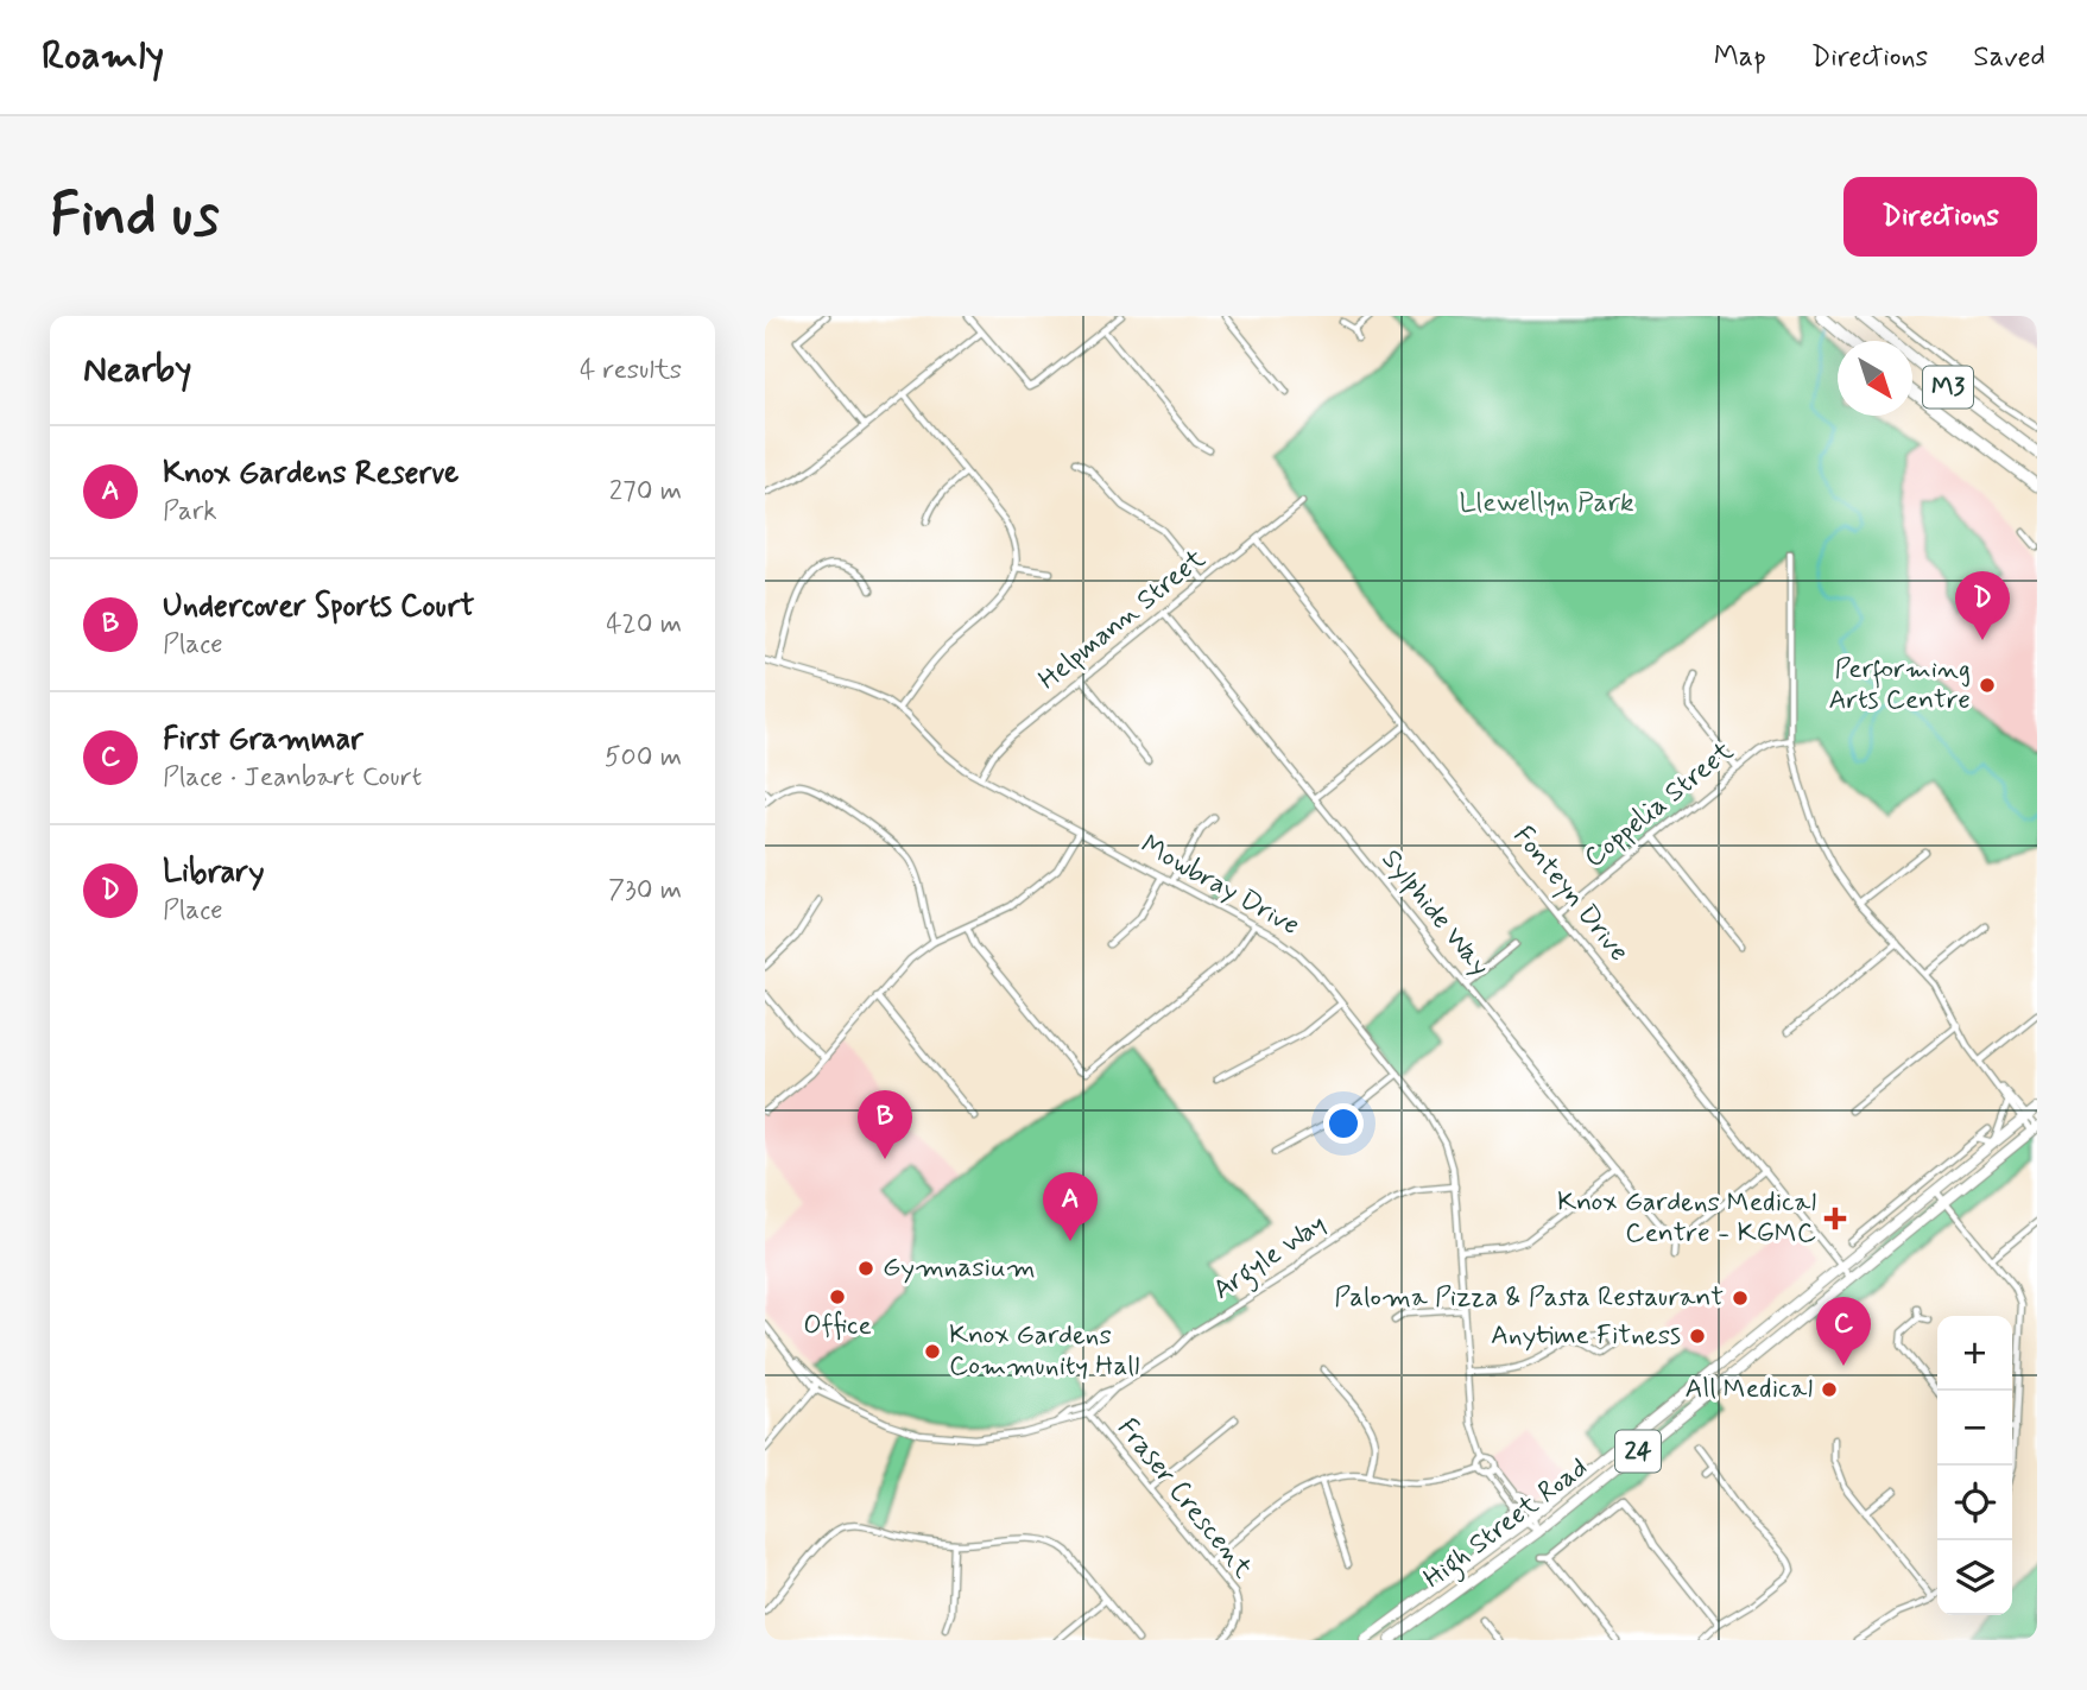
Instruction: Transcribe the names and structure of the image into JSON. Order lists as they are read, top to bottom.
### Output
{
  "streets": {
    "highway": ["M3"],
    "main road": ["24", "High Street Road"],
    "street": [
      "Helpmann Street",
      "Coppelia Street",
      "Mowbray Drive",
      "Fonteyn Drive",
      "Sylphide Way",
      "Argyle Way",
      "Fraser Crescent"
    ]
  },
  "crossings": [
    ["Helpmann Street", "Mowbray Drive"],
    ["Helpmann Street", "Fonteyn Drive"],
    ["Helpmann Street", "Sylphide Way"],
    ["Coppelia Street", "Fonteyn Drive"],
    ["Mowbray Drive", "Argyle Way"],
    ["Fonteyn Drive", "High Street Road"],
    ["Argyle Way", "Fraser Crescent"]
  ],
  "parks": ["Llewellyn Park"],
  "places": {
    "other": [
      "Performing Arts Centre",
      "Gymnasium",
      "Office",
      "Paloma Pizza & Pasta Restaurant",
      "Anytime Fitness",
      "Knox Gardens Community Hall",
      "All Medical"
    ],
    "health": ["Knox Gardens Medical Centre - KGMC"]
  },
  "north": "bottom right",
  "page": {
    "header": "Roamly",
    "nav": ["Map", "Directions", "Saved"],
    "buttons": "Directions",
    "title": "Find us",
    "heading": ["Nearby", "4 results"],
    "list": [
      {
        "mark": "A",
        "name": "Knox Gardens Reserve",
        "note": "Park",
        "value": "270 m"
      },
      {
        "mark": "B",
        "name": "Undercover Sports Court",
        "note": "Place",
        "value": "420 m"
      },
      {
        "mark": "C",
        "name": "First Grammar",
        "note": "Place · Jeanbart Court",
        "value": "500 m"
      },
      {
        "mark": "D",
        "name": "Library",
        "note": "Place",
        "value": "730 m"
      }
    ],
    "pins": [
      "D",
      "B",
      "A",
      "C"
    ],
    "map_buttons": ["+", "−"]
  }
}
